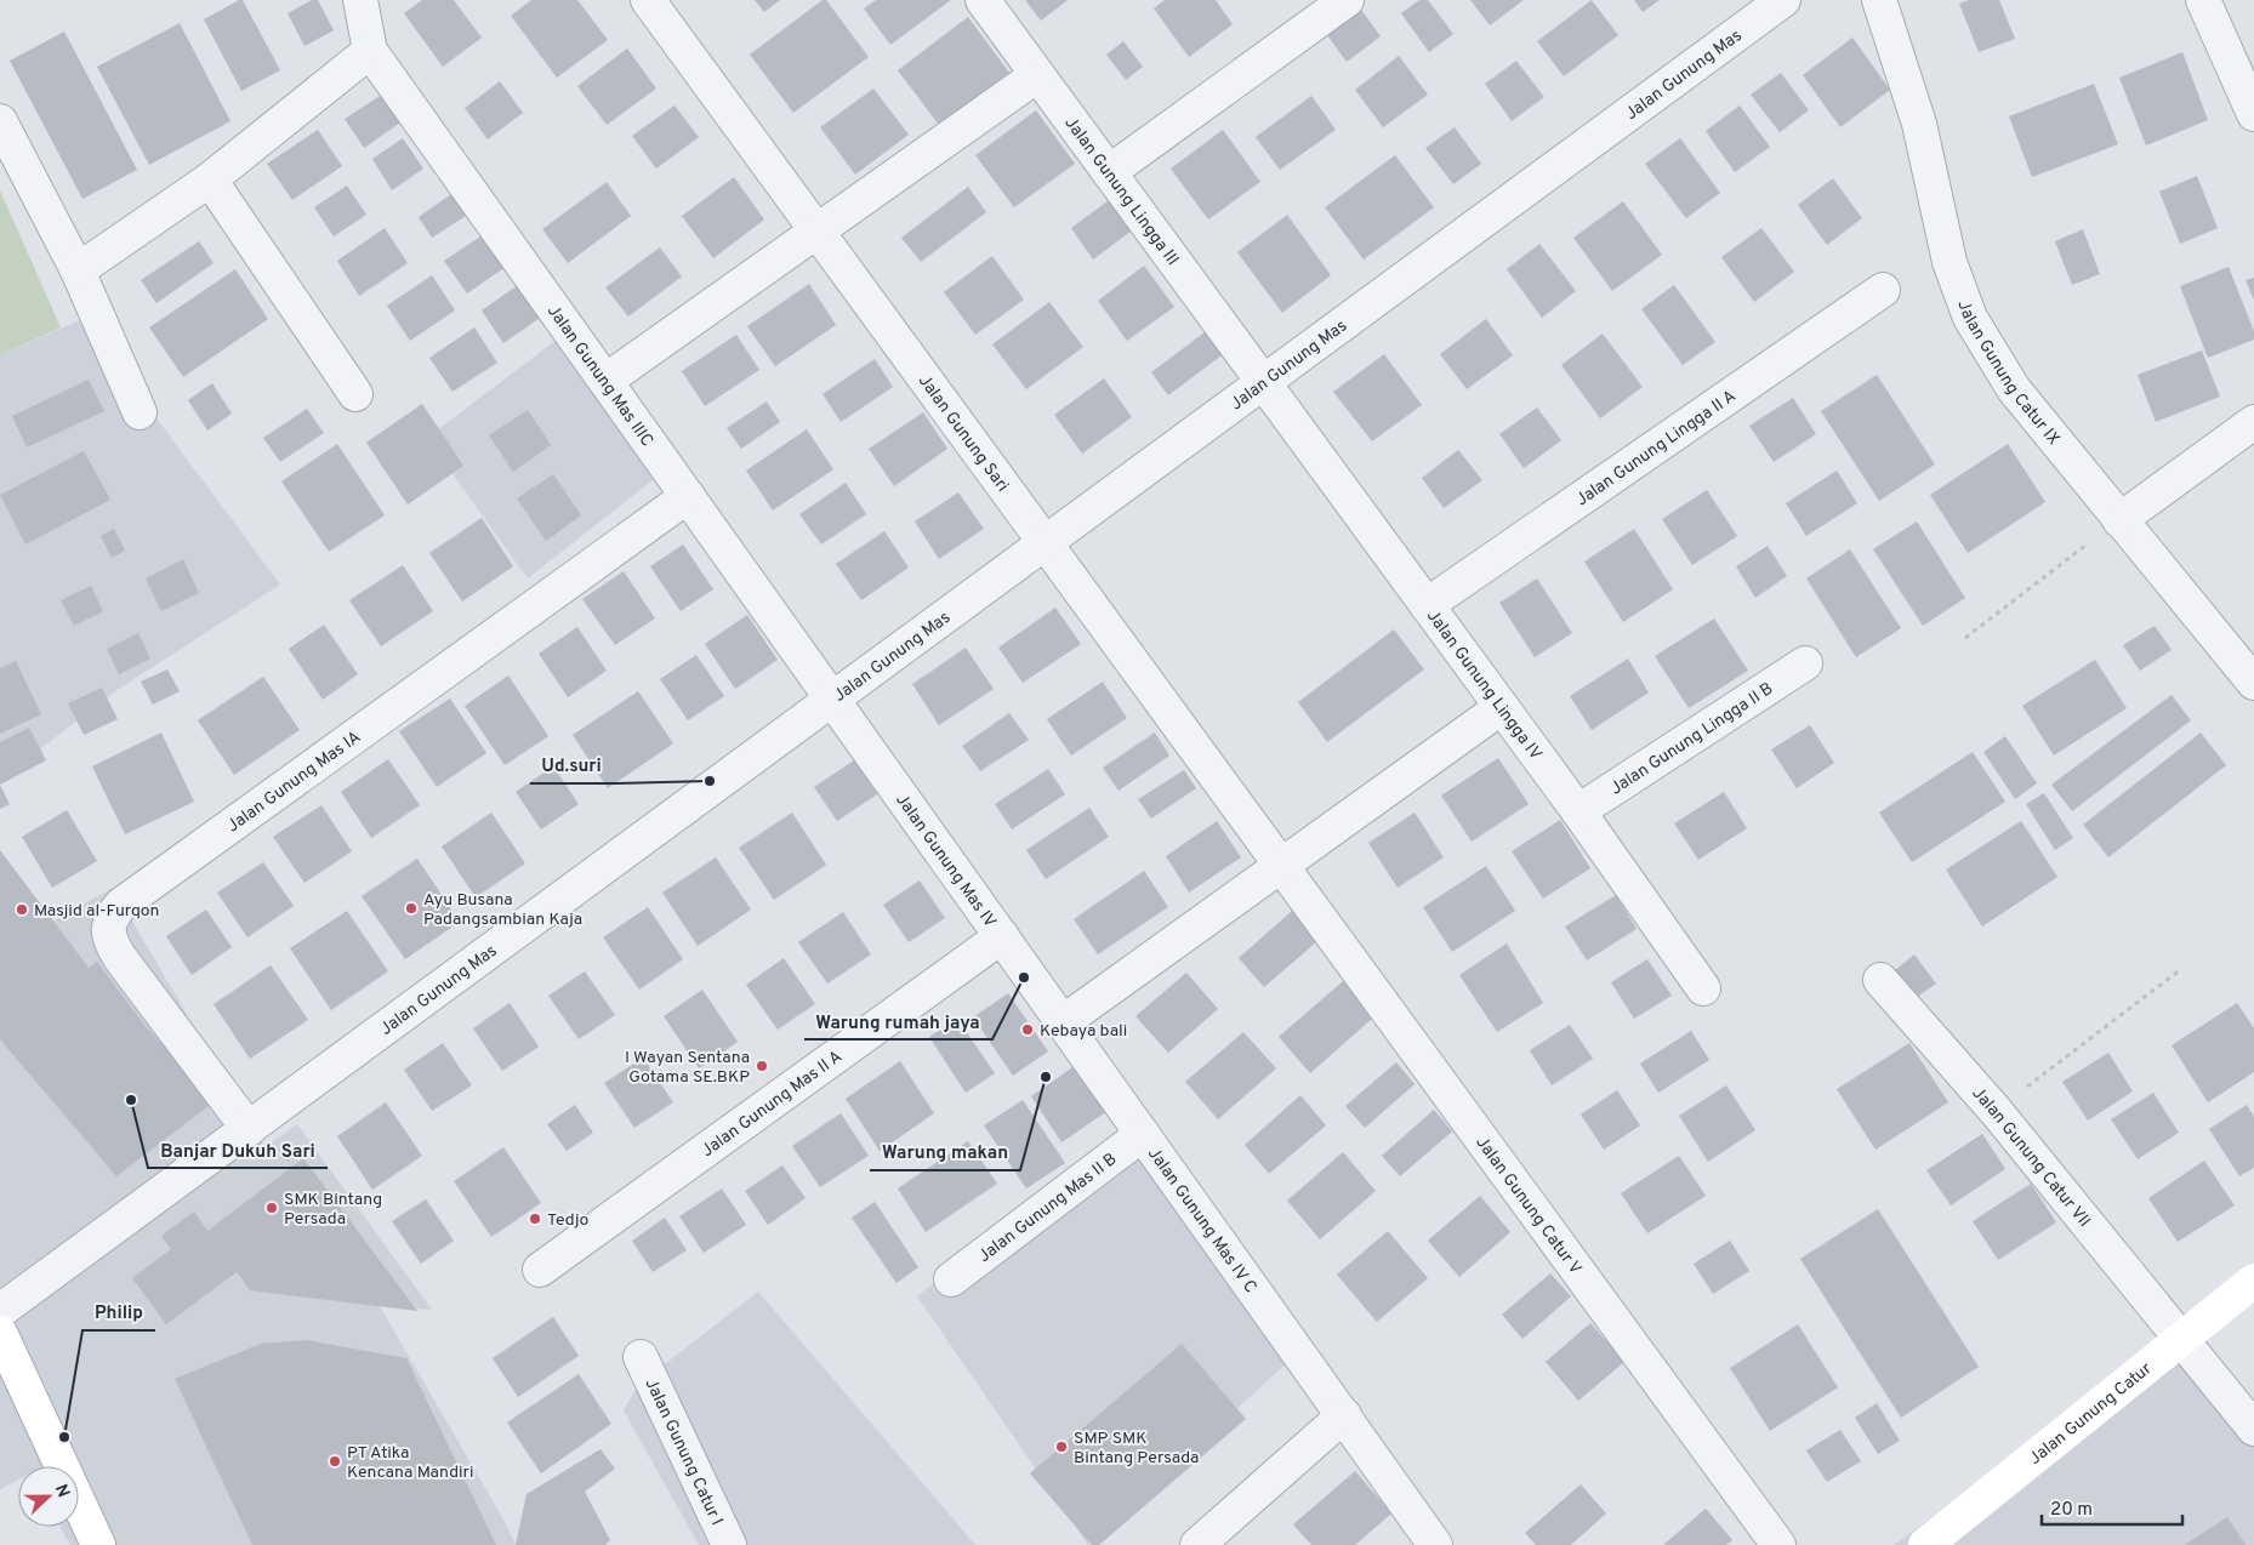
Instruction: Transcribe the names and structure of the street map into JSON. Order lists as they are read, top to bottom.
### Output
{
  "streets": {
    "street": [
      "Jalan Gunung Mas",
      "Jalan Gunung Lingga III",
      "Jalan Gunung Catur IX",
      "Jalan Gunung Mas IIIC",
      "Jalan Gunung Sari",
      "Jalan Gunung Lingga II A",
      "Jalan Gunung Lingga IV",
      "Jalan Gunung Lingga II B",
      "Jalan Gunung Mas IA",
      "Jalan Gunung Mas IV",
      "Jalan Gunung Mas II A",
      "Jalan Gunung Catur VII",
      "Jalan Gunung Catur V",
      "Jalan Gunung Mas II B",
      "Jalan Gunung Mas IV C",
      "Jalan Gunung Catur",
      "Jalan Gunung Catur I"
    ]
  },
  "crossings": [
    ["Jalan Gunung Mas", "Jalan Gunung Lingga III"],
    ["Jalan Gunung Mas", "Jalan Gunung Mas IIIC"],
    ["Jalan Gunung Mas", "Jalan Gunung Sari"],
    ["Jalan Gunung Mas", "Jalan Gunung Lingga IV"],
    ["Jalan Gunung Mas", "Jalan Gunung Mas IA"],
    ["Jalan Gunung Mas", "Jalan Gunung Mas IV"],
    ["Jalan Gunung Lingga III", "Jalan Gunung Lingga IV"],
    ["Jalan Gunung Mas IIIC", "Jalan Gunung Mas IA"],
    ["Jalan Gunung Mas IIIC", "Jalan Gunung Mas IV"],
    ["Jalan Gunung Sari", "Jalan Gunung Catur V"],
    ["Jalan Gunung Lingga II A", "Jalan Gunung Lingga IV"],
    ["Jalan Gunung Lingga IV", "Jalan Gunung Lingga II B"],
    ["Jalan Gunung Mas IV", "Jalan Gunung Mas II A"],
    ["Jalan Gunung Mas IV", "Jalan Gunung Mas IV C"],
    ["Jalan Gunung Catur VII", "Jalan Gunung Catur"],
    ["Jalan Gunung Mas II B", "Jalan Gunung Mas IV C"]
  ],
  "places": [
    "Ud.suri",
    "Ayu Busana Padangsambian Kaja",
    "Masjid al-Furqon",
    "Warung rumah jaya",
    "Kebaya bali",
    "I Wayan Sentana Gotama SE.BKP",
    "Warung makan",
    "Banjar Dukuh Sari",
    "SMK Bintang Persada",
    "Tedjo",
    "Philip",
    "SMP SMK Bintang Persada",
    "PT Atika Kencana Mandiri"
  ],
  "scale_bar": "20 m",
  "north": "right"
}
